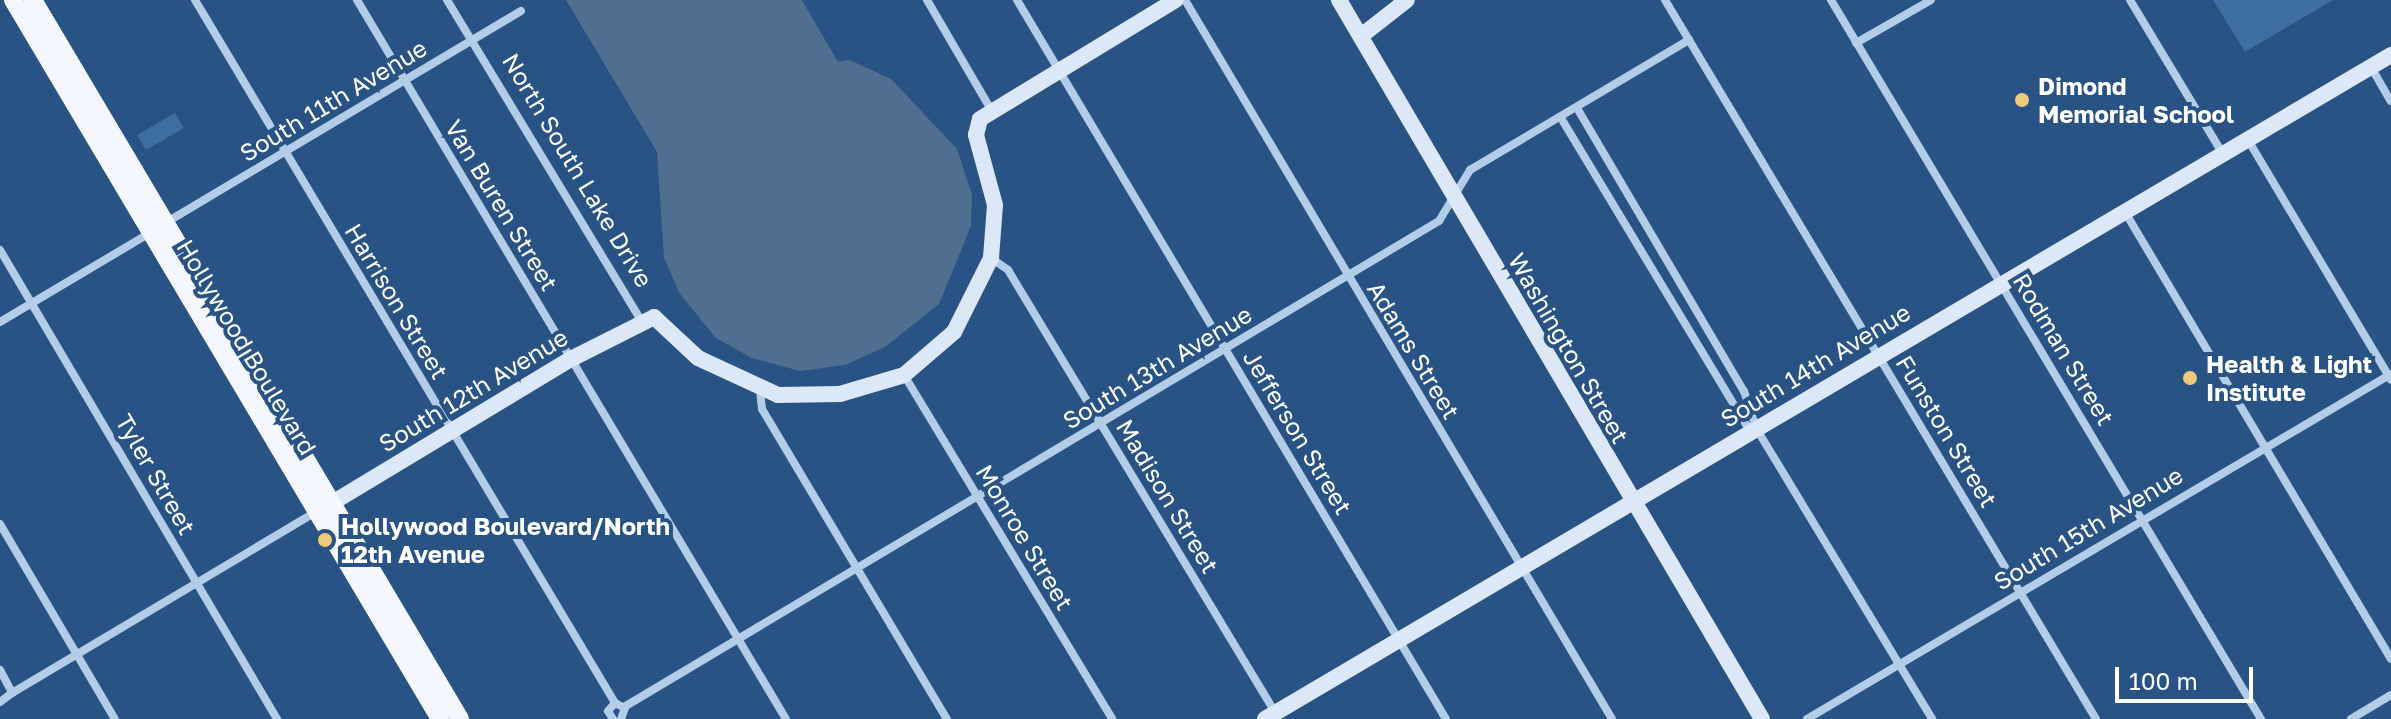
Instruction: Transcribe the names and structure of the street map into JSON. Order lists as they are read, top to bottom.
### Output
{
  "streets": {
    "main road": ["Hollywood Boulevard"],
    "street": [
      "South 11th Avenue",
      "North South Lake Drive",
      "Van Buren Street",
      "Harrison Street",
      "Washington Street",
      "Rodman Street",
      "Adams Street",
      "South 14th Avenue",
      "South 13th Avenue",
      "South 12th Avenue",
      "Funston Street",
      "Jefferson Street",
      "Tyler Street",
      "Madison Street",
      "South 15th Avenue",
      "Monroe Street"
    ]
  },
  "crossings": [
    ["South 11th Avenue", "North South Lake Drive"],
    ["South 11th Avenue", "Van Buren Street"],
    ["South 11th Avenue", "Harrison Street"],
    ["South 11th Avenue", "Hollywood Boulevard"],
    ["South 11th Avenue", "Tyler Street"],
    ["North South Lake Drive", "South 12th Avenue"],
    ["North South Lake Drive", "Monroe Street"],
    ["Van Buren Street", "South 13th Avenue"],
    ["Van Buren Street", "South 12th Avenue"],
    ["Harrison Street", "South 13th Avenue"],
    ["Harrison Street", "South 12th Avenue"],
    ["Hollywood Boulevard", "South 12th Avenue"],
    ["Washington Street", "South 14th Avenue"],
    ["Washington Street", "South 13th Avenue"],
    ["Rodman Street", "South 14th Avenue"],
    ["Rodman Street", "South 15th Avenue"],
    ["Adams Street", "South 14th Avenue"],
    ["Adams Street", "South 13th Avenue"],
    ["South 14th Avenue", "Funston Street"],
    ["South 14th Avenue", "Jefferson Street"],
    ["South 14th Avenue", "Madison Street"],
    ["South 13th Avenue", "Funston Street"],
    ["South 13th Avenue", "Jefferson Street"],
    ["South 13th Avenue", "Madison Street"],
    ["South 13th Avenue", "Monroe Street"],
    ["Funston Street", "South 15th Avenue"]
  ],
  "places": ["Dimond Memorial School", "Health & Light Institute", "Hollywood Boulevard/North 12th Avenue"],
  "scale_bar": "100 m"
}
